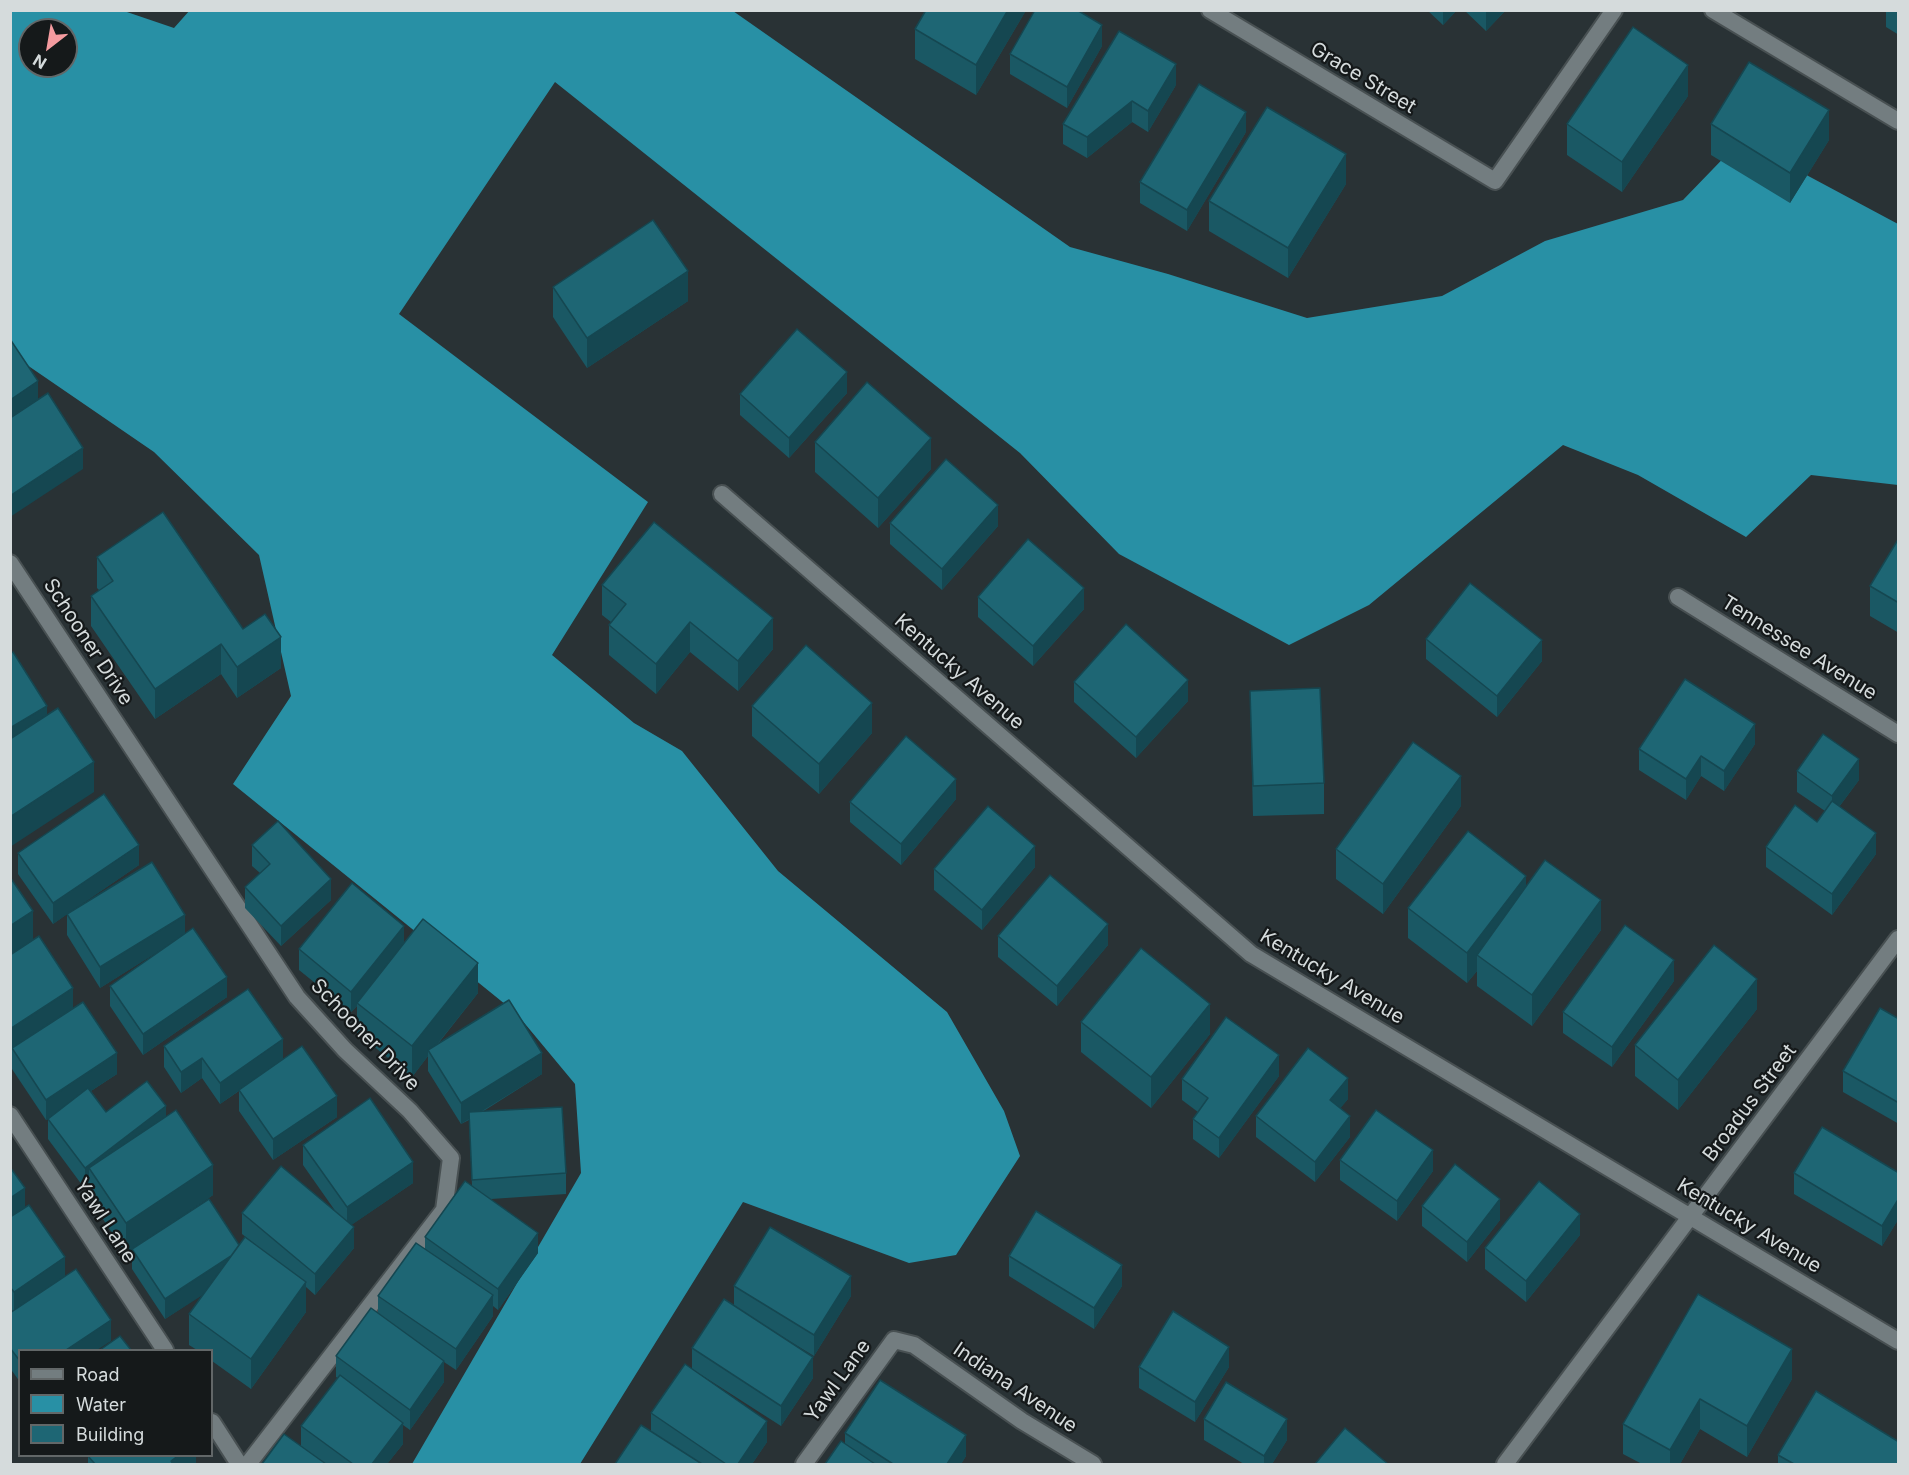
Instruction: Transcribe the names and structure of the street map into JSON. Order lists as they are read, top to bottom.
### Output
{
  "streets": {
    "street": [
      "Grace Street",
      "Schooner Drive",
      "Tennessee Avenue",
      "Kentucky Avenue",
      "Broadus Street",
      "Yawl Lane",
      "Indiana Avenue"
    ]
  },
  "crossings": [
    ["Kentucky Avenue", "Broadus Street"],
    ["Yawl Lane", "Indiana Avenue"]
  ],
  "legend": ["Road", "Water", "Building"],
  "north": "bottom left"
}
